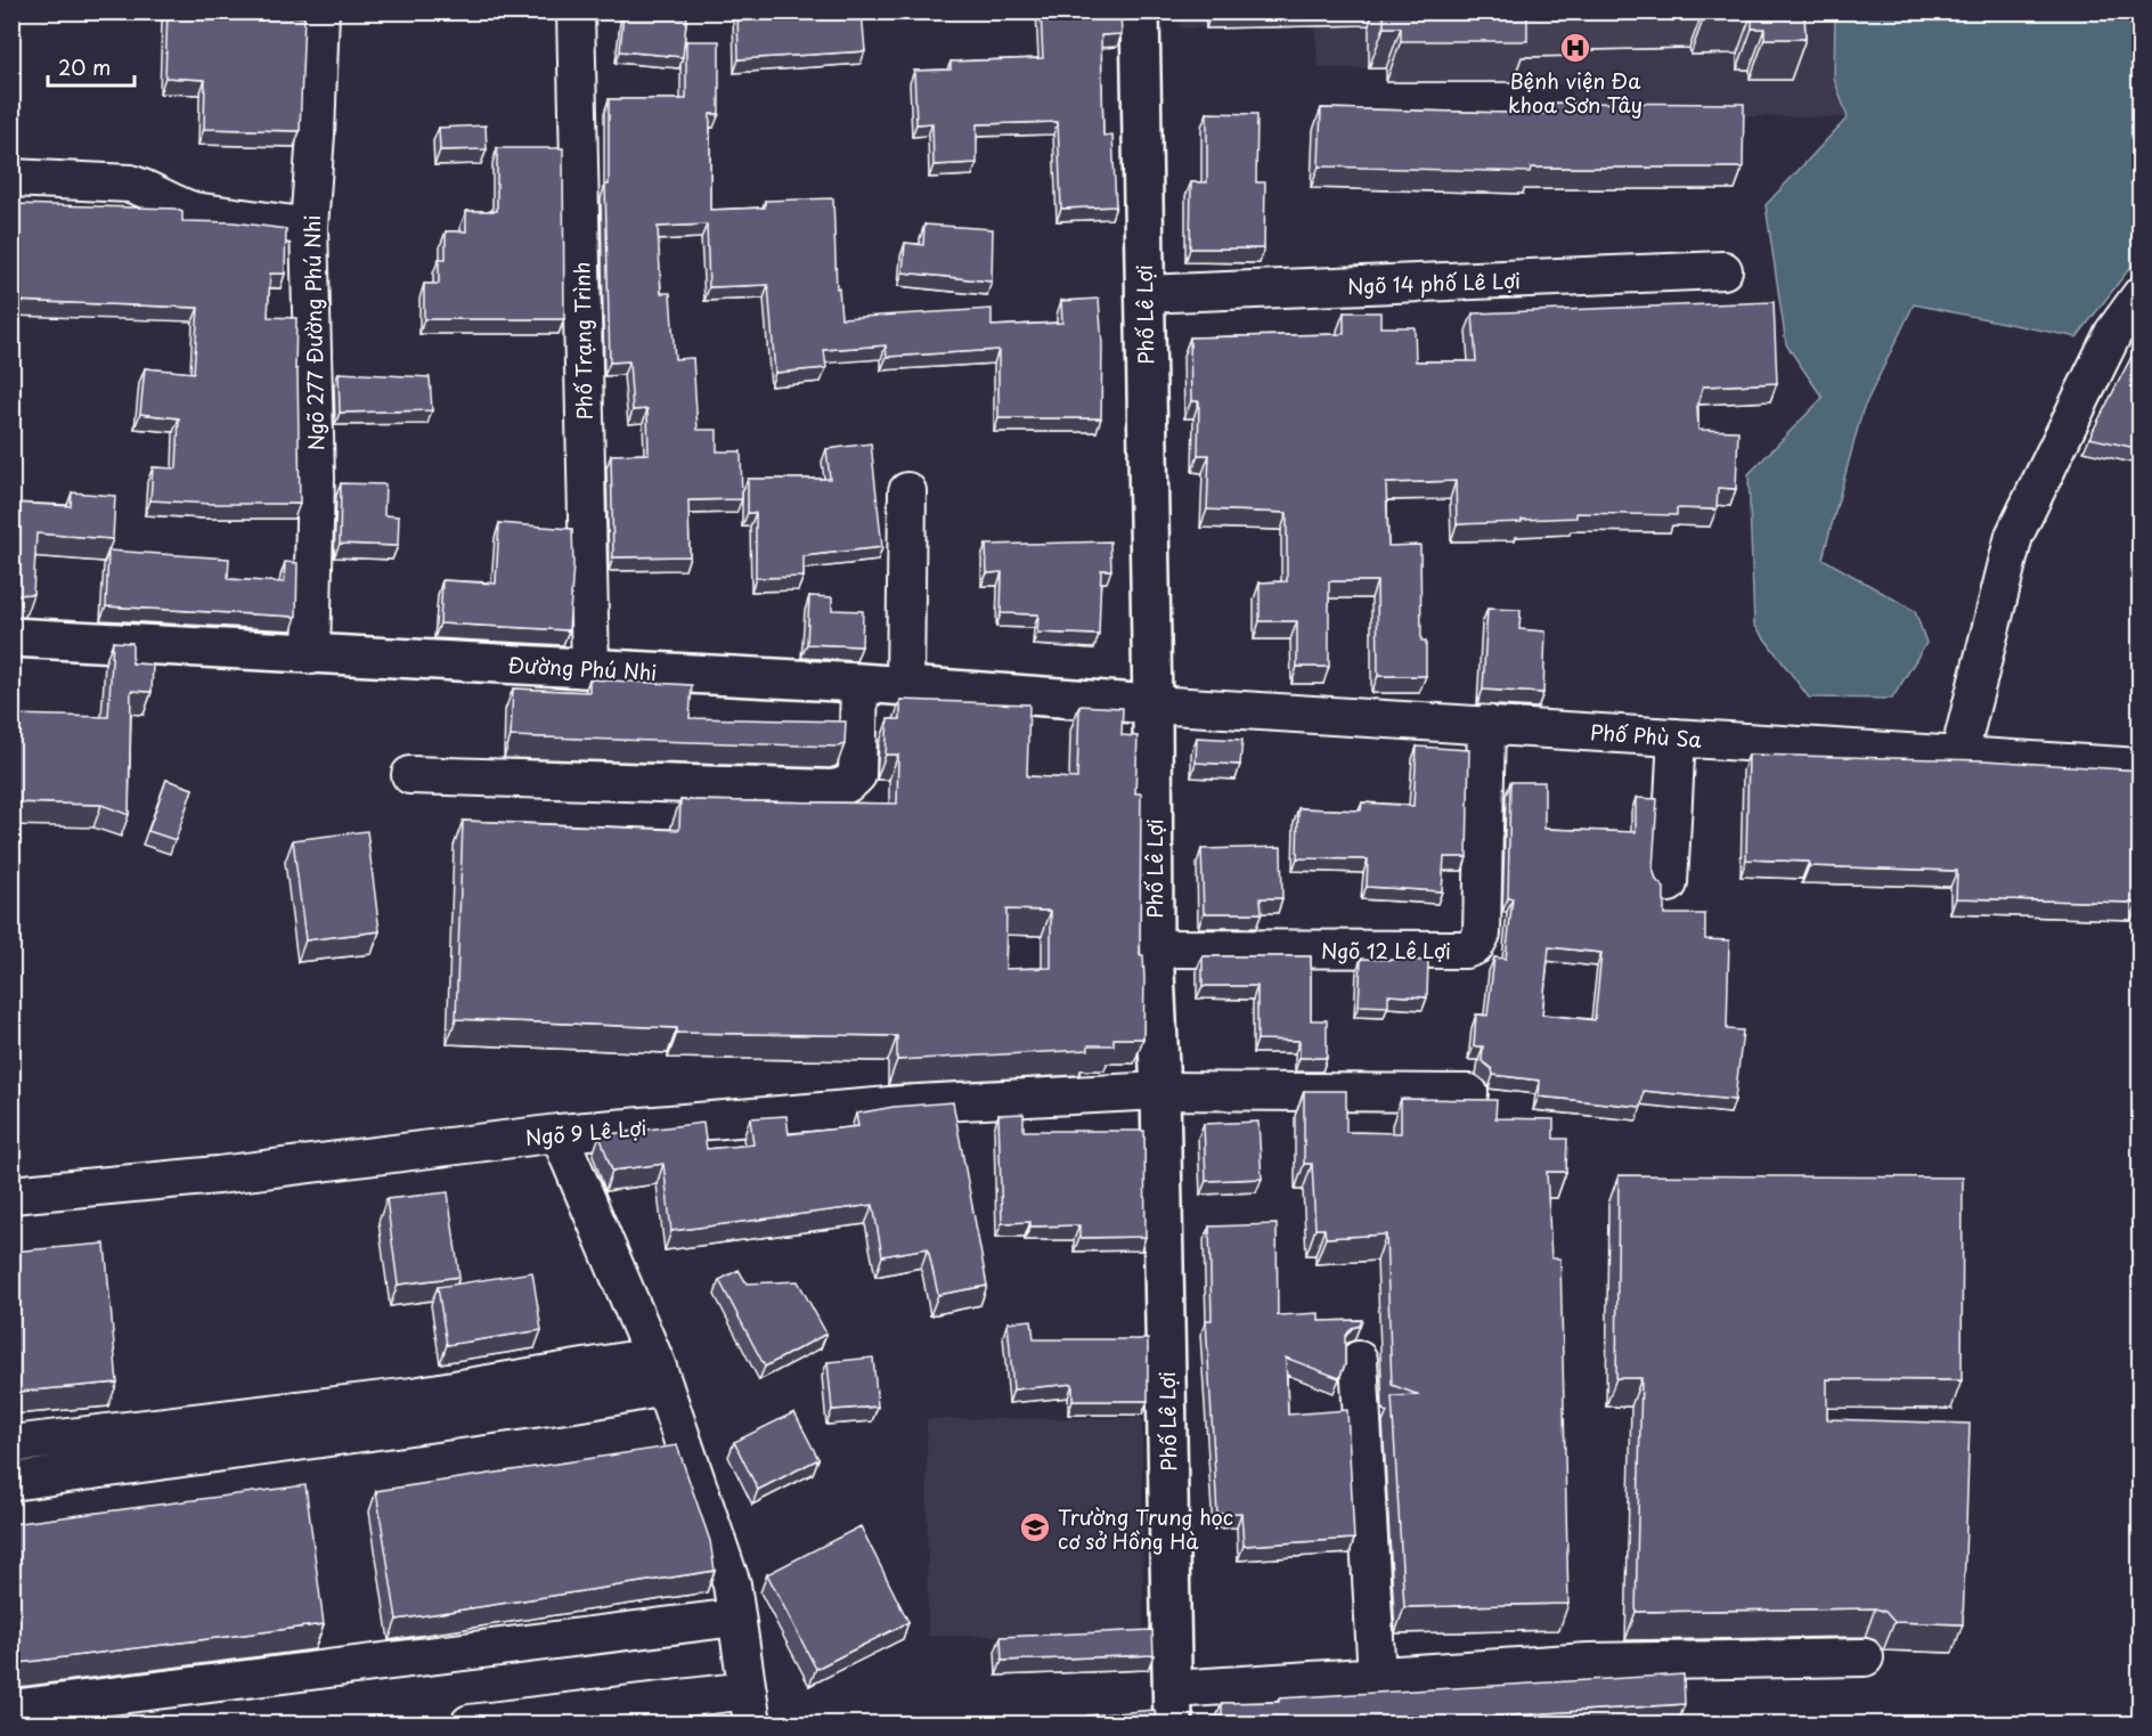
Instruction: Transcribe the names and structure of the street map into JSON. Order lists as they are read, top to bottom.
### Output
{
  "streets": {
    "main road": ["Phố Lê Lợi", "Đường Phú Nhi"],
    "street": [
      "Ngõ 14 phố Lê Lợi",
      "Ngõ 277 Đường Phú Nhi",
      "Phố Trạng Trình",
      "Phố Phù Sa",
      "Ngõ 12 Lê Lợi",
      "Ngõ 9 Lê Lợi"
    ]
  },
  "crossings": [
    ["Ngõ 14 phố Lê Lợi", "Phố Lê Lợi"],
    ["Phố Lê Lợi", "Đường Phú Nhi"],
    ["Phố Lê Lợi", "Phố Phù Sa"],
    ["Phố Lê Lợi", "Ngõ 12 Lê Lợi"],
    ["Phố Lê Lợi", "Ngõ 9 Lê Lợi"],
    ["Ngõ 277 Đường Phú Nhi", "Đường Phú Nhi"],
    ["Phố Trạng Trình", "Đường Phú Nhi"],
    ["Đường Phú Nhi", "Phố Phù Sa"],
    ["Phố Phù Sa", "Ngõ 12 Lê Lợi"]
  ],
  "places": {
    "hospital": ["Bệnh viện Đa khoa Sơn Tây"],
    "school or university": ["Trường Trung học cơ sở Hồng Hà"]
  },
  "scale_bar": "20 m"
}
